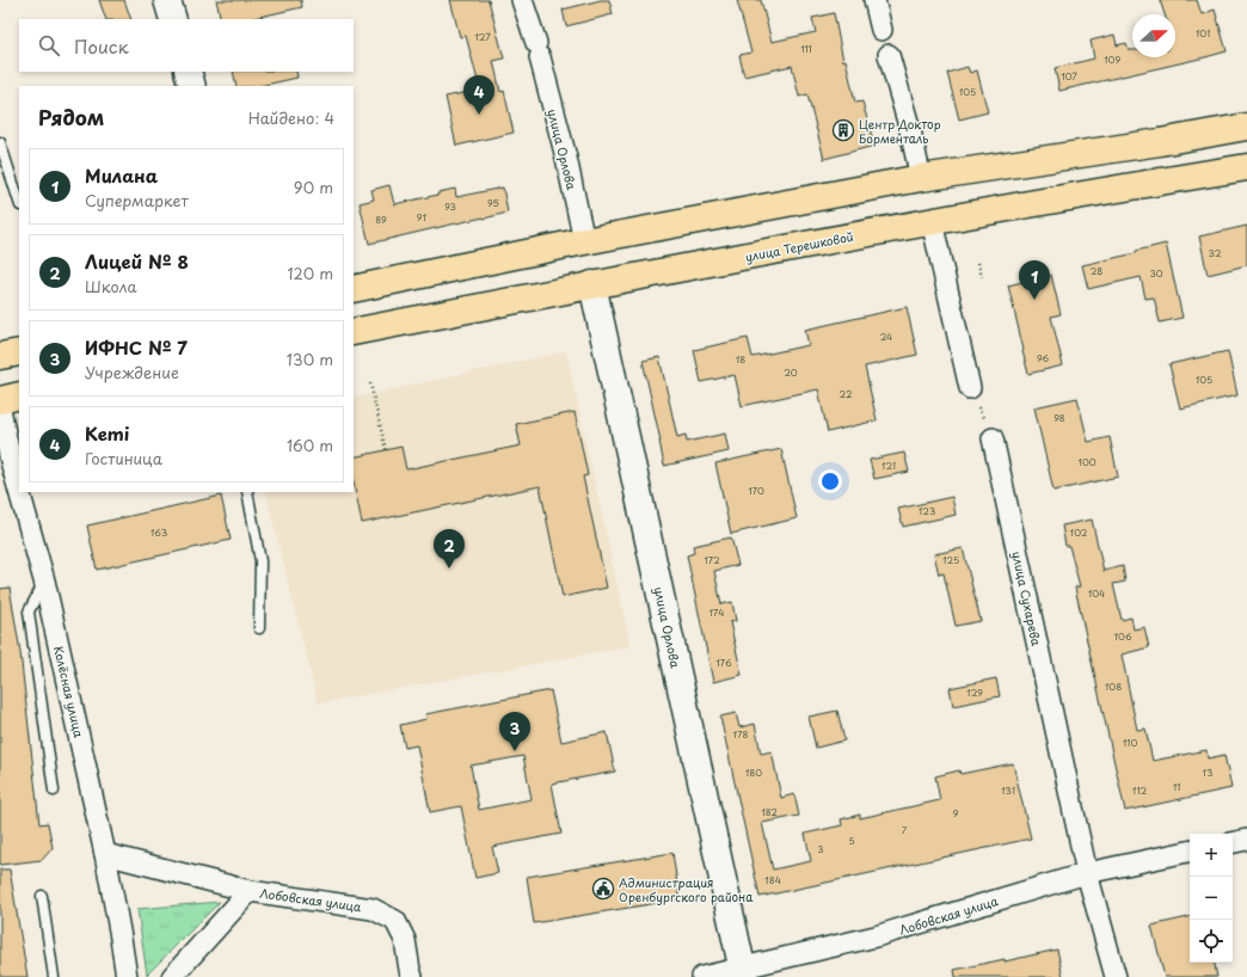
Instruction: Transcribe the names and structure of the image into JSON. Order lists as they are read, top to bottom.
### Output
{
  "streets": {
    "main road": ["улица Орлова", "улица Терешковой"],
    "street": ["улица Сухарева", "Колёсная улица", "Лобовская улица"]
  },
  "crossings": [
    ["улица Орлова", "улица Терешковой"],
    ["улица Орлова", "Лобовская улица"],
    ["улица Сухарева", "Лобовская улица"],
    ["Колёсная улица", "Лобовская улица"]
  ],
  "places": {
    "building": ["Центр Доктор Борменталь"],
    "public building": ["Администрация Оренбургского района"]
  },
  "house_numbers": [
    "101",
    "127",
    "111",
    "109",
    "107",
    "105",
    "95",
    "93",
    "91",
    "89",
    "32",
    "28",
    "30",
    "24",
    "96",
    "18",
    "20",
    "105",
    "22",
    "98",
    "100",
    "121",
    "170",
    "123",
    "163",
    "102",
    "172",
    "125",
    "104",
    "174",
    "106",
    "176",
    "108",
    "129",
    "178",
    "110",
    "180",
    "13",
    "11",
    "131",
    "112",
    "182",
    "9",
    "7",
    "5",
    "3",
    "184"
  ],
  "north": "right",
  "page": {
    "search": "Поиск",
    "pins": [
      "4",
      "1",
      "2",
      "3"
    ],
    "heading": ["Рядом", "Найдено: 4"],
    "list": [
      {
        "mark": "1",
        "name": "Милана",
        "note": "Супермаркет",
        "value": "90 m"
      },
      {
        "mark": "2",
        "name": "Лицей № 8",
        "note": "Школа",
        "value": "120 m"
      },
      {
        "mark": "3",
        "name": "ИФНС № 7",
        "note": "Учреждение",
        "value": "130 m"
      },
      {
        "mark": "4",
        "name": "Kemi",
        "note": "Гостиница",
        "value": "160 m"
      }
    ],
    "map_buttons": ["+", "−"]
  }
}
